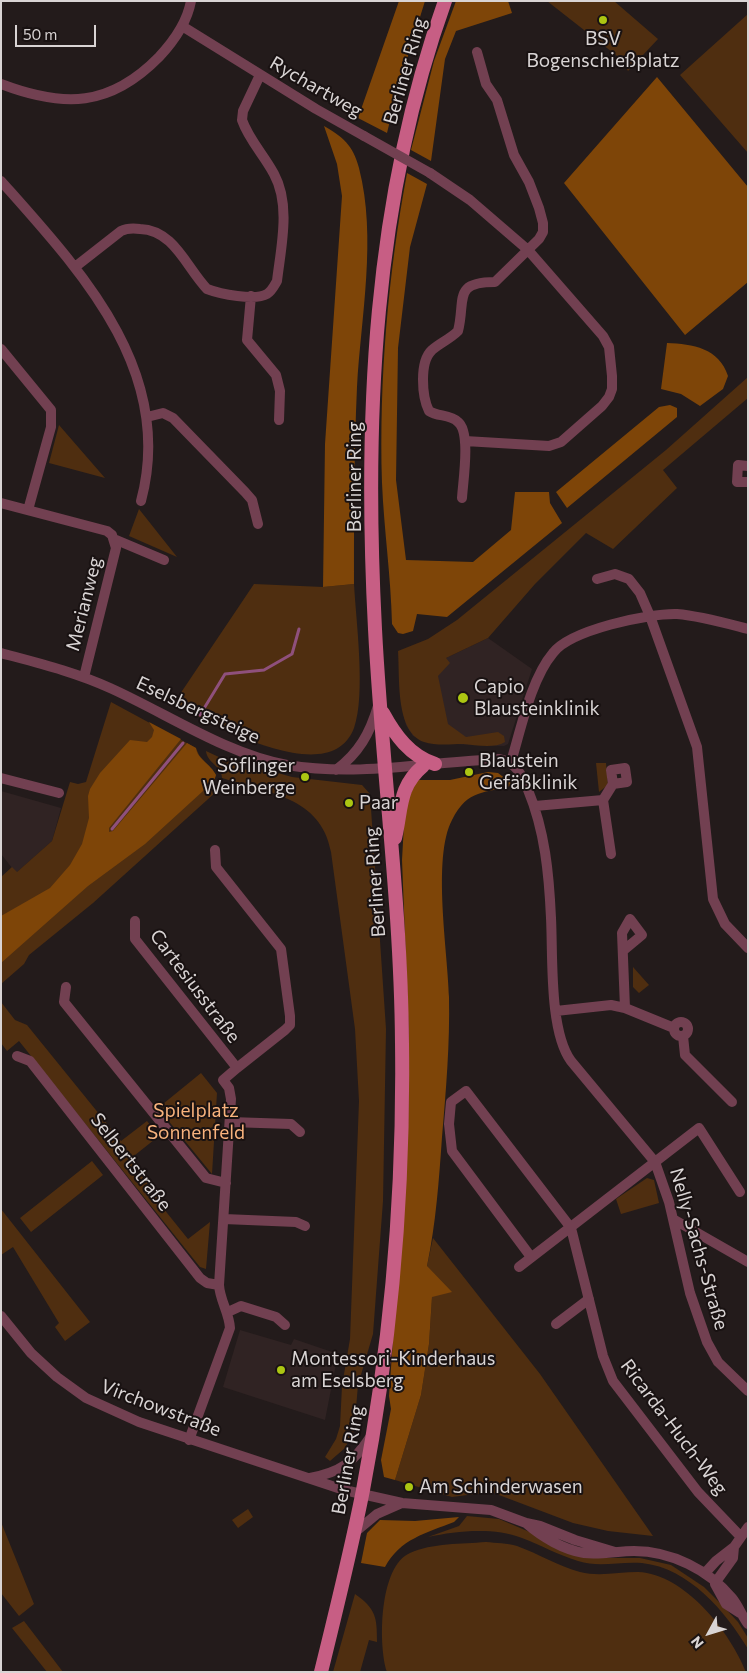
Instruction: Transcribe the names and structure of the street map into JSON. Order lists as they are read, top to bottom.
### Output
{
  "streets": {
    "main road": ["Berliner Ring"],
    "street": [
      "Rychartweg",
      "Merianweg",
      "Eselsbergsteige",
      "Cartesiusstraße",
      "Selbertstraße",
      "Nelly-Sachs-Straße",
      "Virchowstraße",
      "Ricarda-Huch-Weg"
    ]
  },
  "crossings": [
    ["Berliner Ring", "Eselsbergsteige"],
    ["Berliner Ring", "Virchowstraße"],
    ["Merianweg", "Eselsbergsteige"],
    ["Eselsbergsteige", "Nelly-Sachs-Straße"],
    ["Cartesiusstraße", "Selbertstraße"],
    ["Cartesiusstraße", "Virchowstraße"],
    ["Nelly-Sachs-Straße", "Ricarda-Huch-Weg"]
  ],
  "parks": ["Spielplatz Sonnenfeld"],
  "places": [
    "BSV Bogenschießplatz",
    "Capio Blausteinklinik",
    "Blaustein Gefäßklinik",
    "Söflinger Weinberge",
    "Paar",
    "Montessori-Kinderhaus am Eselsberg",
    "Am Schinderwasen"
  ],
  "scale_bar": "50 m",
  "north": "bottom left"
}
